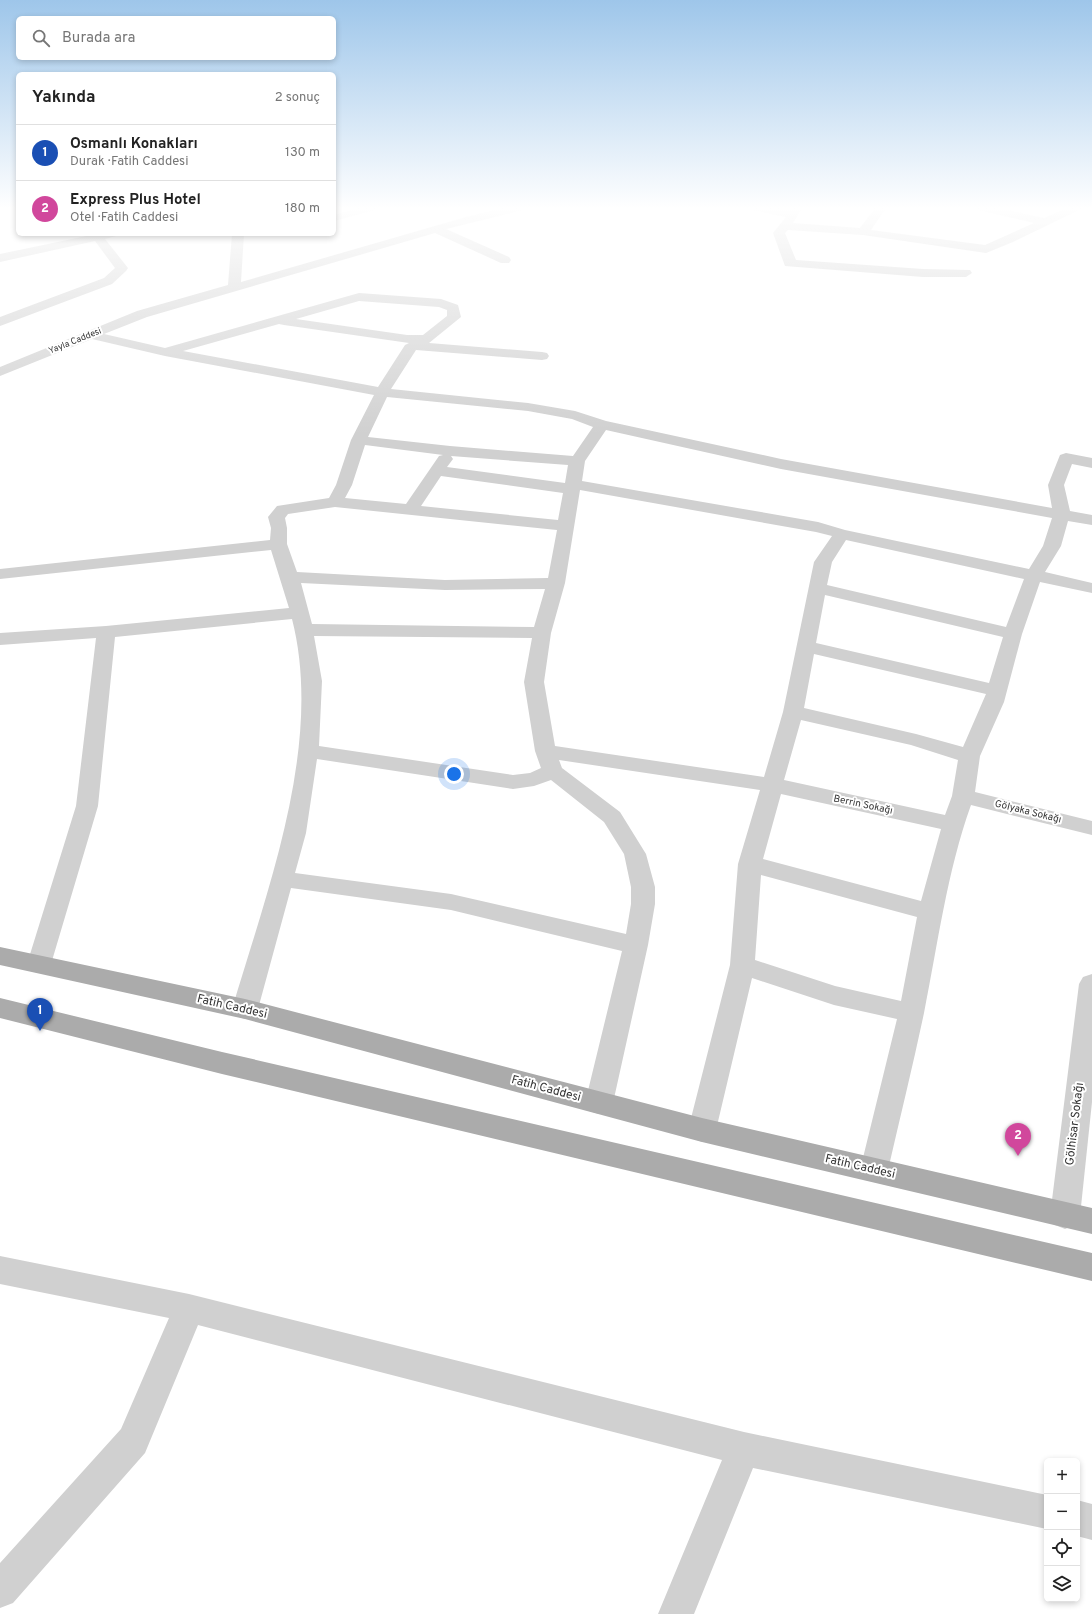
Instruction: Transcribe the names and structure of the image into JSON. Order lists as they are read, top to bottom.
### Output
{
  "streets": {
    "main road": ["Fatih Caddesi"],
    "street": [
      "Yayla Caddesi",
      "Berrin Sokağı",
      "Gölyaka Sokağı",
      "Gölhisar Sokağı"
    ]
  },
  "crossings": [
    ["Fatih Caddesi", "Gölhisar Sokağı"]
  ],
  "page": {
    "search": "Burada ara",
    "heading": ["Yakında", "2 sonuç"],
    "list": [
      {
        "mark": "1",
        "name": "Osmanlı Konakları",
        "note": "Durak · Fatih Caddesi",
        "value": "130 m"
      },
      {
        "mark": "2",
        "name": "Express Plus Hotel",
        "note": "Otel · Fatih Caddesi",
        "value": "180 m"
      }
    ],
    "pins": ["1", "2"],
    "map_buttons": ["+", "−"]
  }
}
